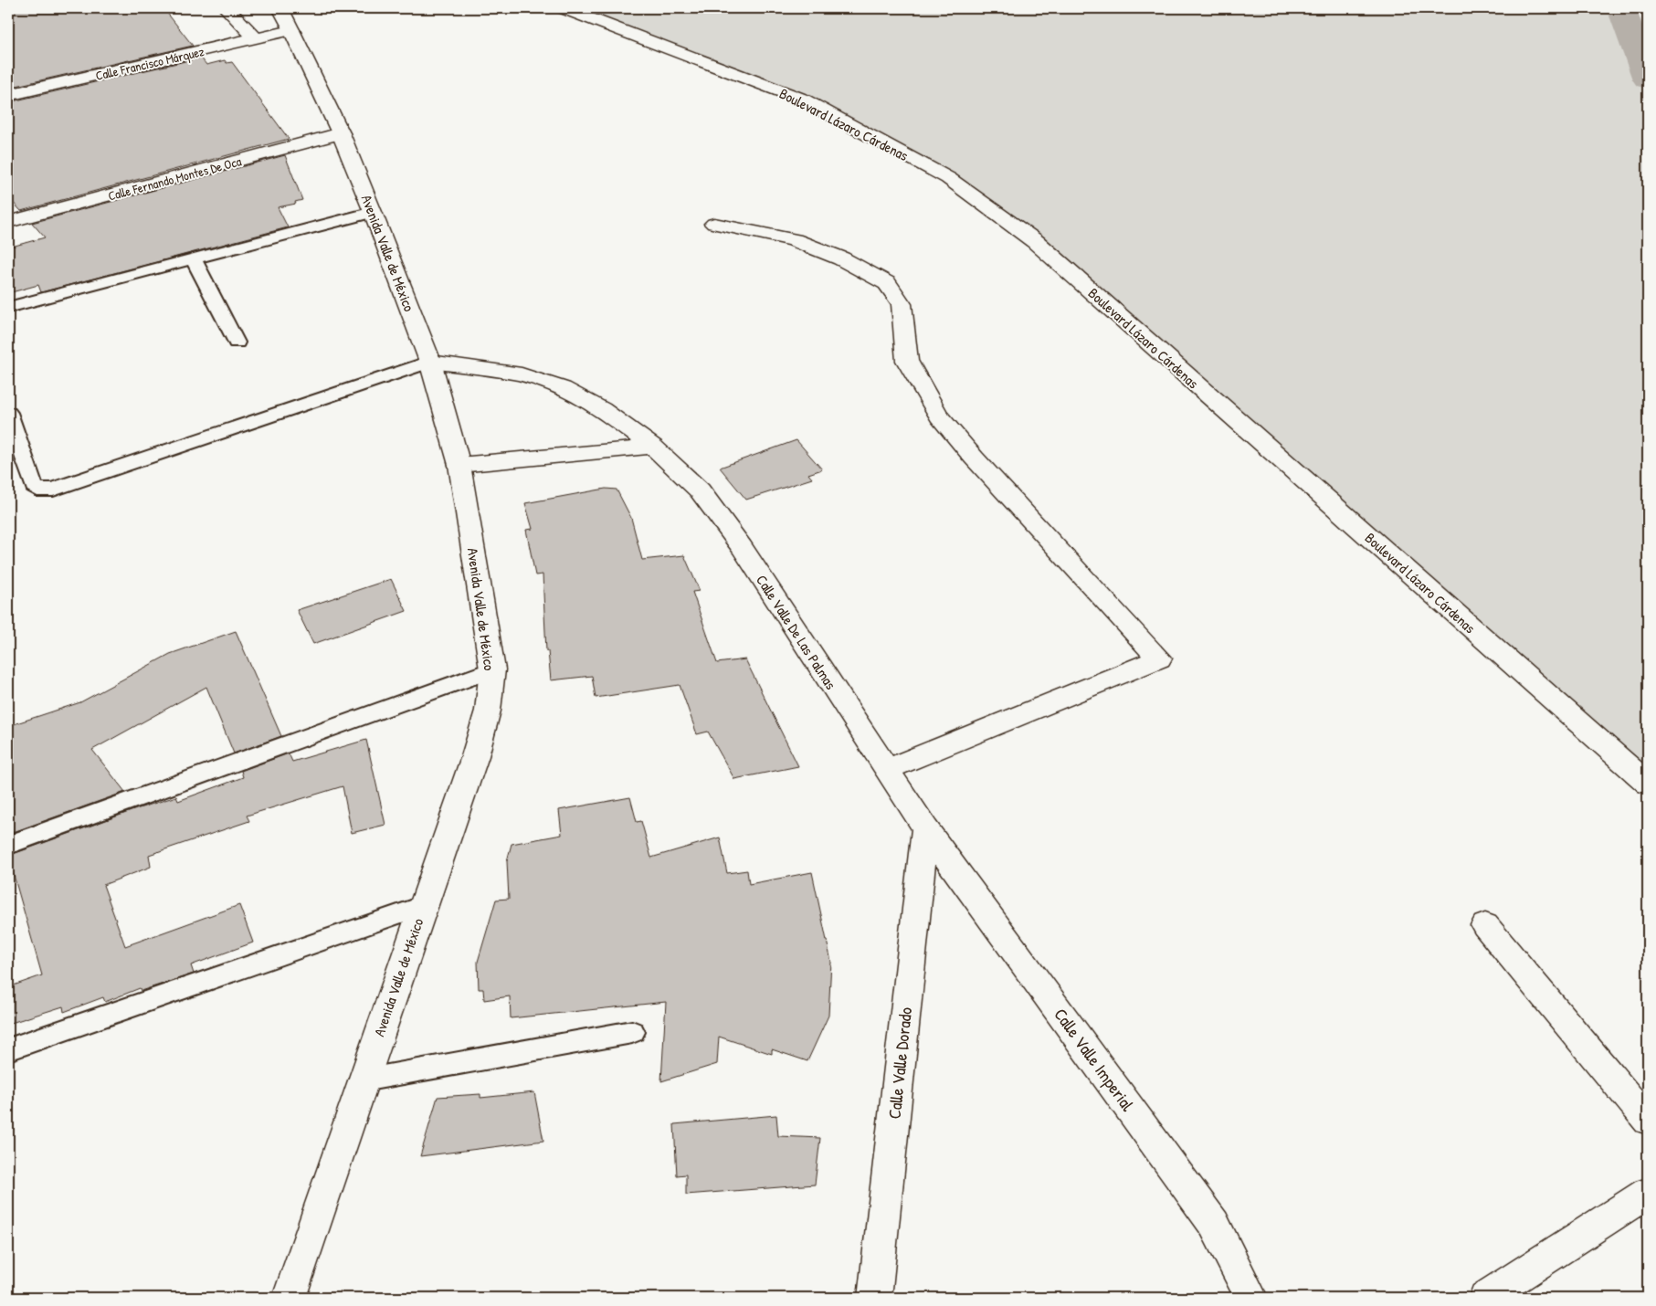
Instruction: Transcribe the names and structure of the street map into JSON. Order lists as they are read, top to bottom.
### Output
{
  "streets": {
    "main road": [
      "Calle Francisco Márquez",
      "Boulevard Lázaro Cárdenas",
      "Calle Fernando Montes De Oca",
      "Avenida Valle de México",
      "Calle Valle De Las Palmas",
      "Calle Valle Imperial",
      "Calle Valle Dorado"
    ]
  },
  "crossings": [
    ["Calle Francisco Márquez", "Avenida Valle de México"],
    ["Calle Fernando Montes De Oca", "Avenida Valle de México"],
    ["Avenida Valle de México", "Calle Valle De Las Palmas"],
    ["Calle Valle De Las Palmas", "Calle Valle Imperial"],
    ["Calle Valle De Las Palmas", "Calle Valle Dorado"],
    ["Calle Valle Imperial", "Calle Valle Dorado"]
  ]
}
